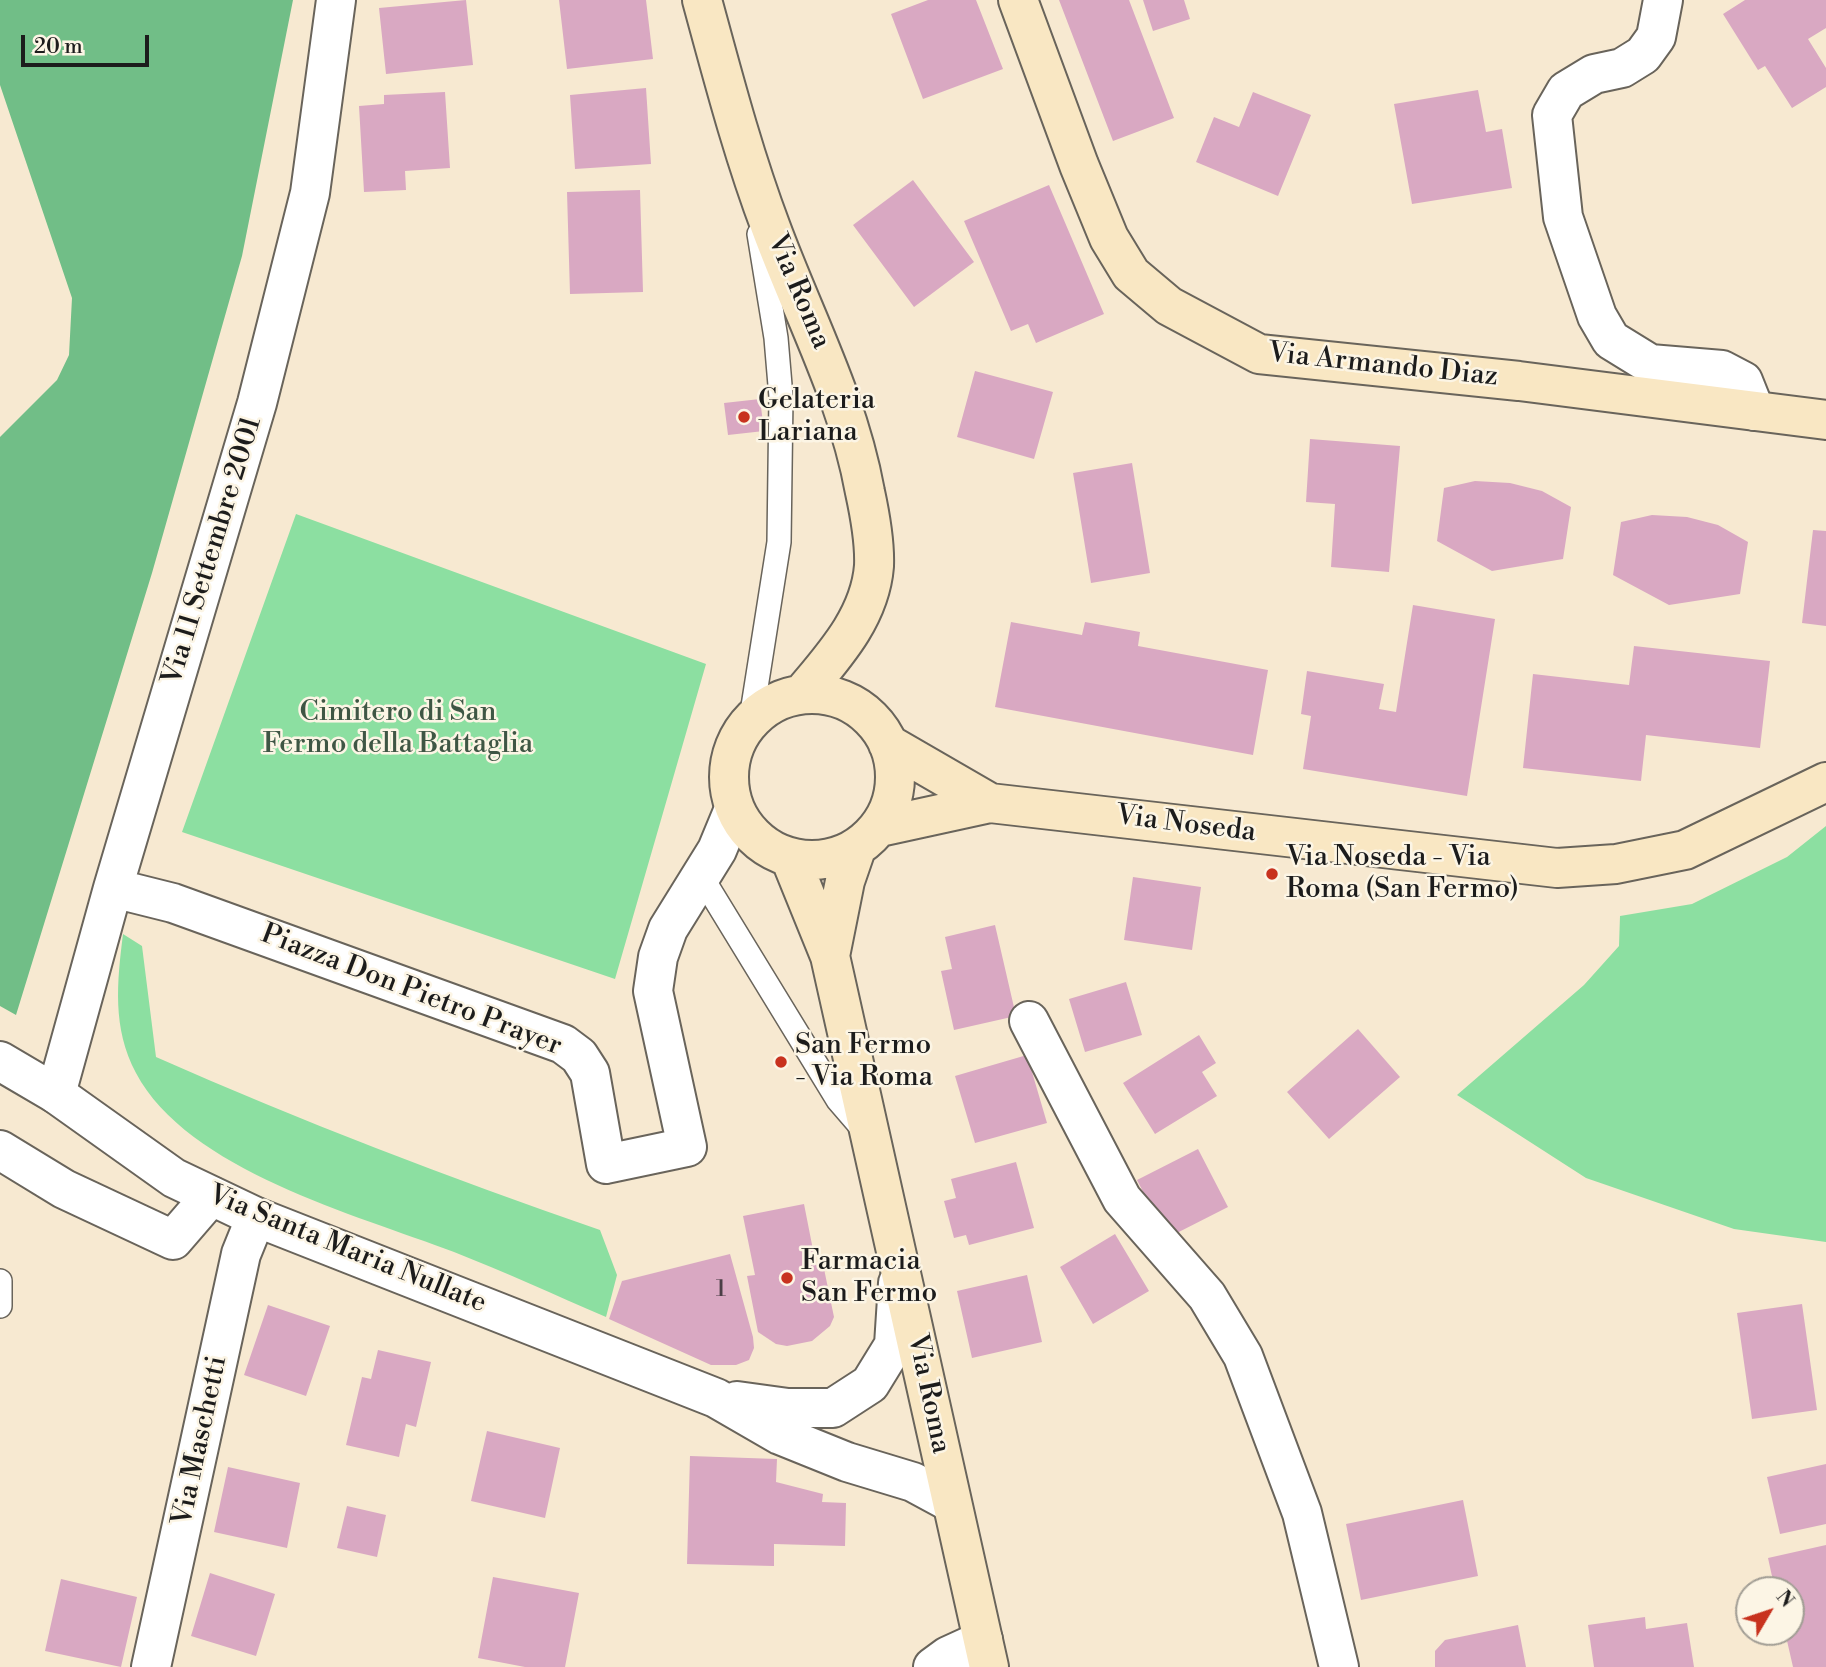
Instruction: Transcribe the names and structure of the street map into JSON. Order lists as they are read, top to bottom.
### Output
{
  "streets": {
    "main road": ["Via Roma", "Via Armando Diaz", "Via Noseda"],
    "street": [
      "Via 11 Settembre 2001",
      "Piazza Don Pietro Prayer",
      "Via Santa Maria Nullate",
      "Via Maschetti"
    ]
  },
  "crossings": [
    ["Via Roma", "Via Noseda"],
    ["Via Roma", "Piazza Don Pietro Prayer"],
    ["Via Roma", "Via Santa Maria Nullate"],
    ["Via 11 Settembre 2001", "Piazza Don Pietro Prayer"],
    ["Via 11 Settembre 2001", "Via Santa Maria Nullate"],
    ["Via Noseda", "Piazza Don Pietro Prayer"],
    ["Via Santa Maria Nullate", "Via Maschetti"]
  ],
  "parks": ["Cimitero di San Fermo della Battaglia"],
  "places": [
    "Gelateria Lariana",
    "Via Noseda - Via Roma (San Fermo)",
    "San Fermo - Via Roma",
    "Farmacia San Fermo"
  ],
  "house_numbers": ["1"],
  "scale_bar": "20 m",
  "north": "top right"
}
